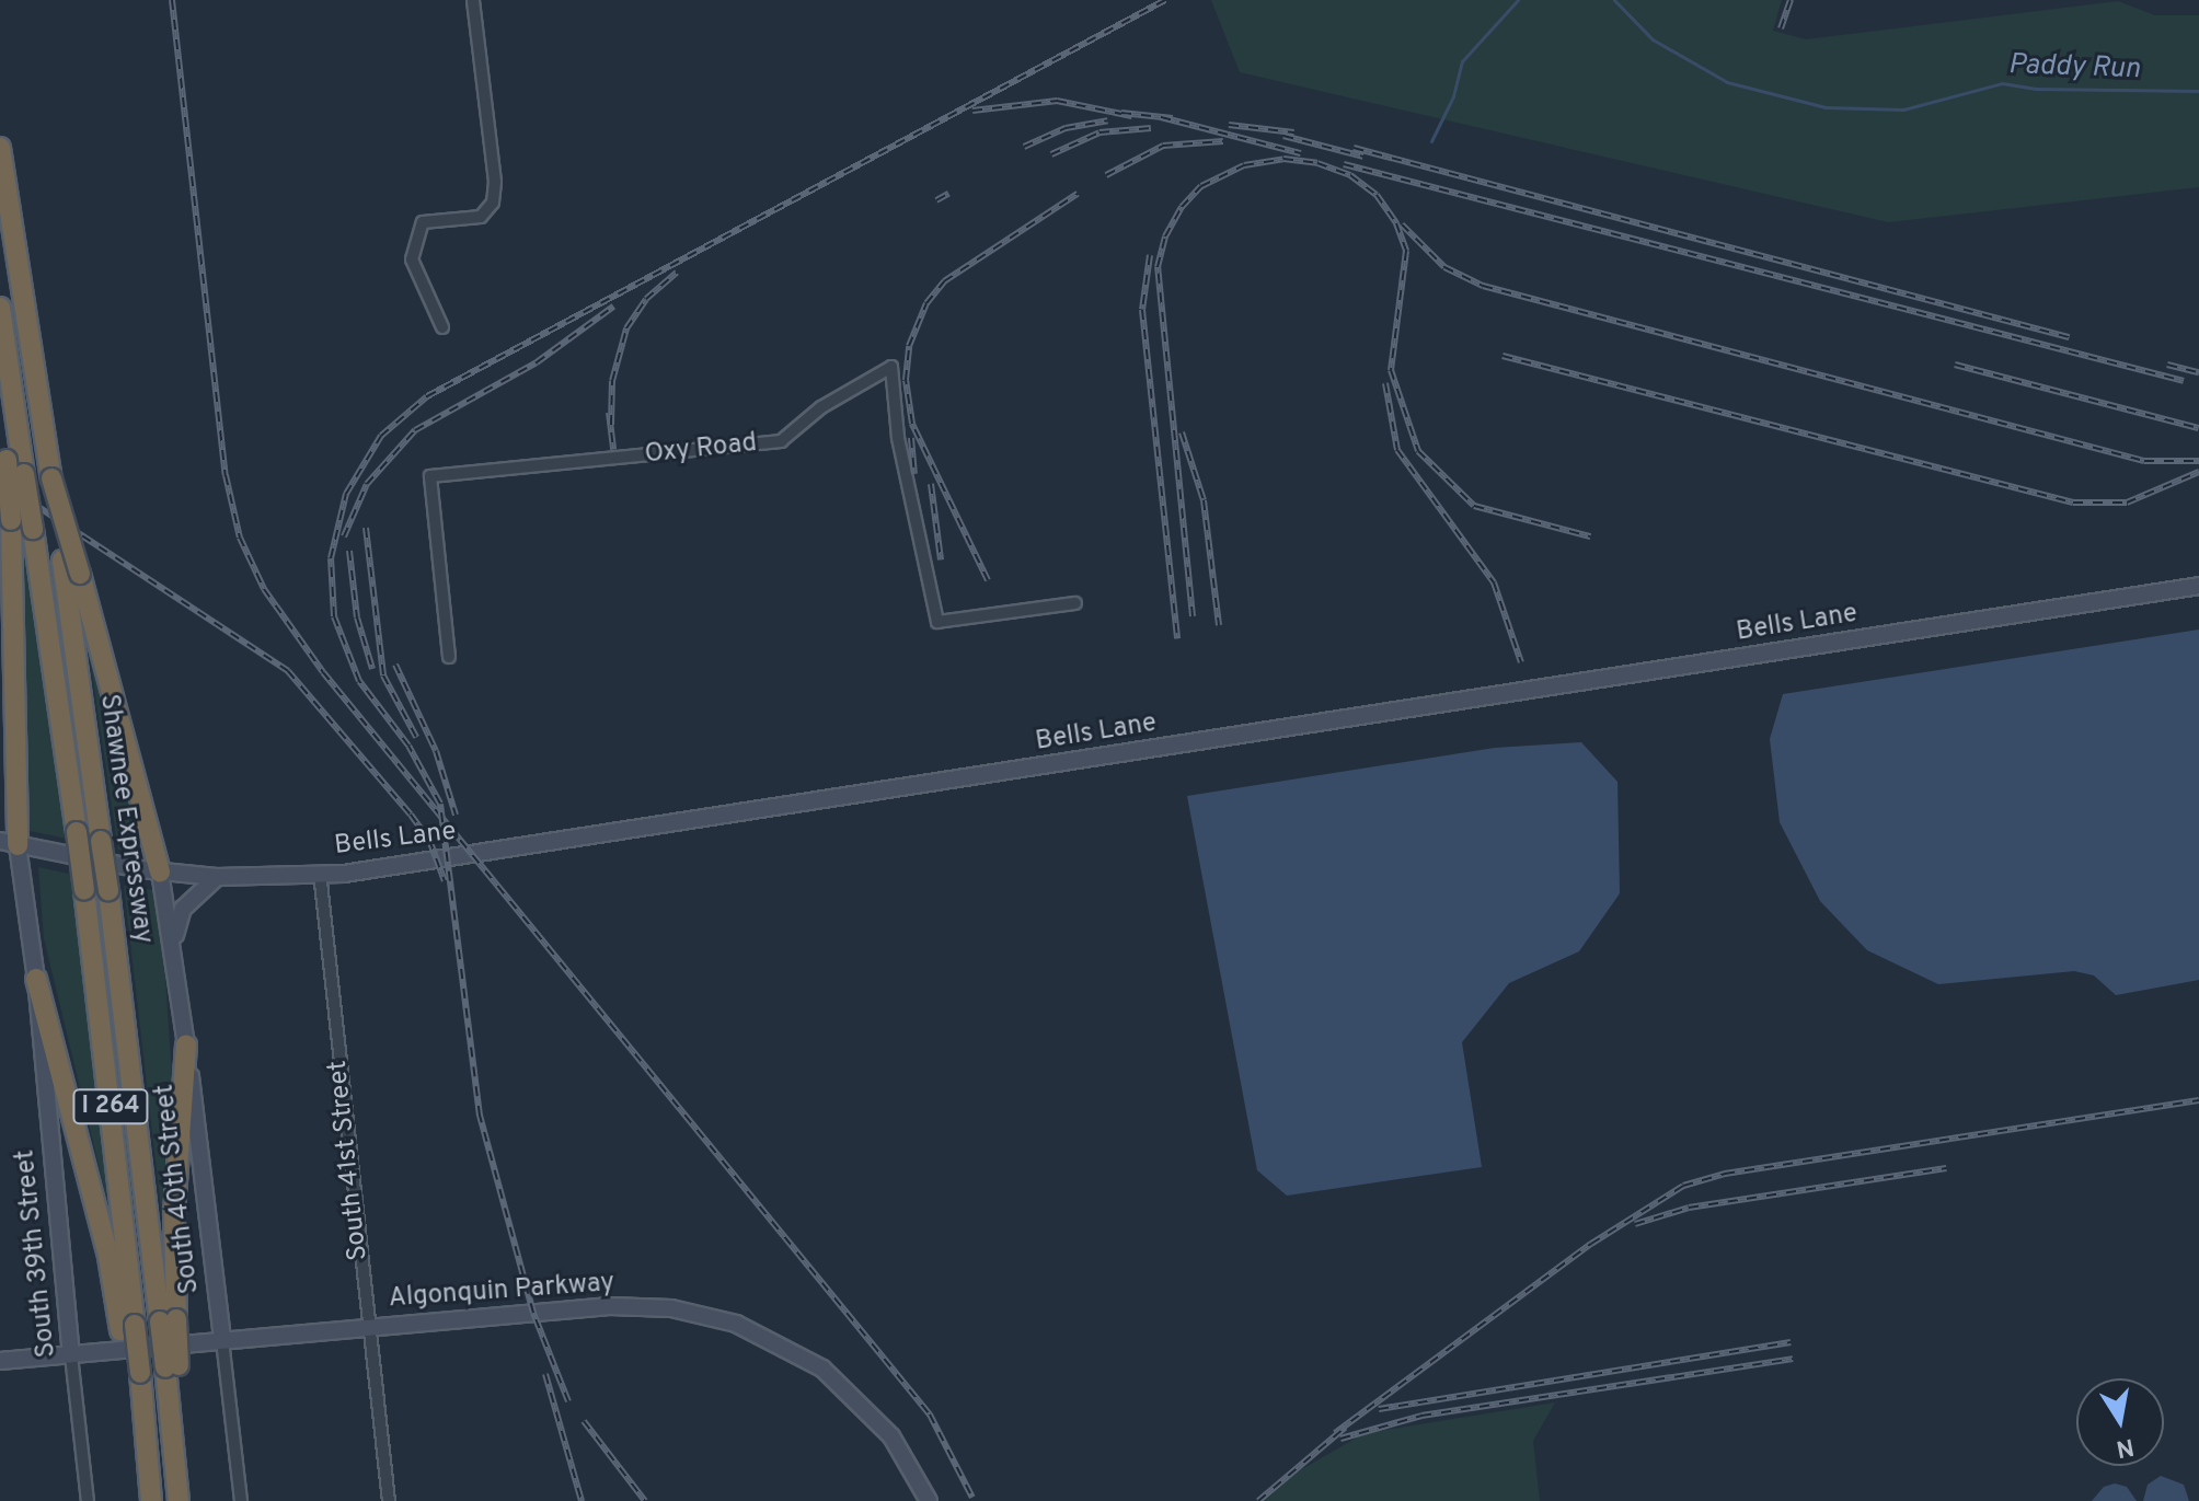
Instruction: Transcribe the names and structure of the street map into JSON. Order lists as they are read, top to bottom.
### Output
{
  "streets": {
    "highway": ["Shawnee Expressway", "I 264"],
    "street": [
      "Oxy Road",
      "Bells Lane",
      "South 41st Street",
      "South 40th Street",
      "South 39th Street",
      "Algonquin Parkway"
    ]
  },
  "crossings": [
    ["Bells Lane", "South 41st Street"],
    ["Bells Lane", "South 40th Street"],
    ["Bells Lane", "South 39th Street"],
    ["South 41st Street", "Algonquin Parkway"],
    ["South 40th Street", "Algonquin Parkway"],
    ["South 39th Street", "Algonquin Parkway"]
  ],
  "water": ["Paddy Run"],
  "north": "bottom"
}
